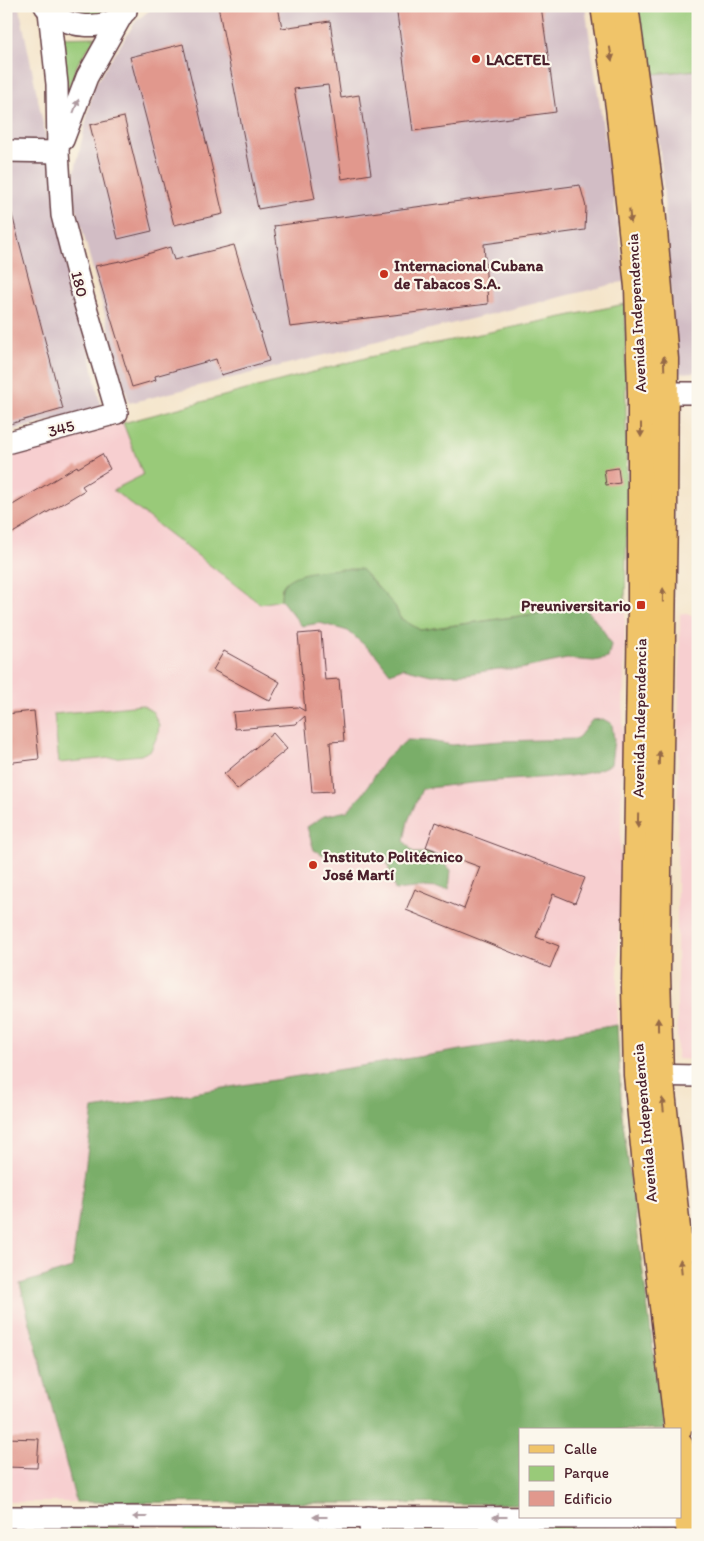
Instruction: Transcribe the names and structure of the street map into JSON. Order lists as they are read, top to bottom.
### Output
{
  "streets": {
    "main road": ["Avenida Independencia"],
    "street": ["180", "345"]
  },
  "crossings": [
    ["180", "345"]
  ],
  "places": {
    "other": ["LACETEL", "Internacional Cubana de Tabacos S.A.", "Instituto Politécnico José Martí"],
    "transit": ["Preuniversitario"]
  },
  "legend": ["Calle", "Parque", "Edificio"]
}
